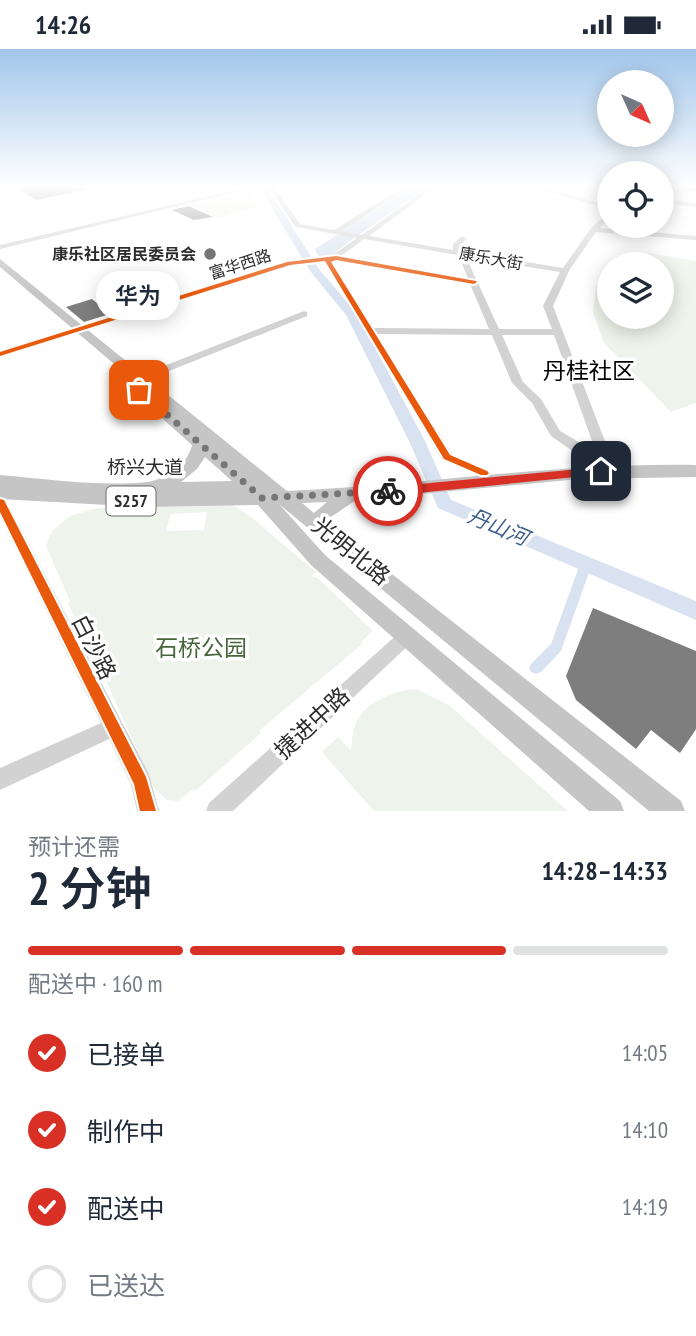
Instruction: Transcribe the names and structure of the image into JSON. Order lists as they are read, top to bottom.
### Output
{
  "streets": {
    "main road": ["桥兴大道", "S257", "光明北路"],
    "street": [
      "康乐大街",
      "富华西路",
      "白沙路",
      "捷进中路"
    ]
  },
  "crossings": [
    ["富华西路", "光明北路"],
    ["桥兴大道", "S257"],
    ["桥兴大道", "光明北路"],
    ["光明北路", "捷进中路"]
  ],
  "districts": ["丹桂社区"],
  "water": ["丹山河"],
  "parks": ["石桥公园"],
  "places": ["康乐社区居民委员会", "华为"],
  "north": "bottom right",
  "page": {
    "status": "14:26",
    "bubble": "华为",
    "heading": ["2 分钟", "预计还需", "14:28–14:33"],
    "bar": "配送中 · 160 m",
    "list": [
      ["已接单", "14:05"],
      ["制作中", "14:10"],
      ["配送中", "14:19"],
      "已送达"
    ]
  }
}
